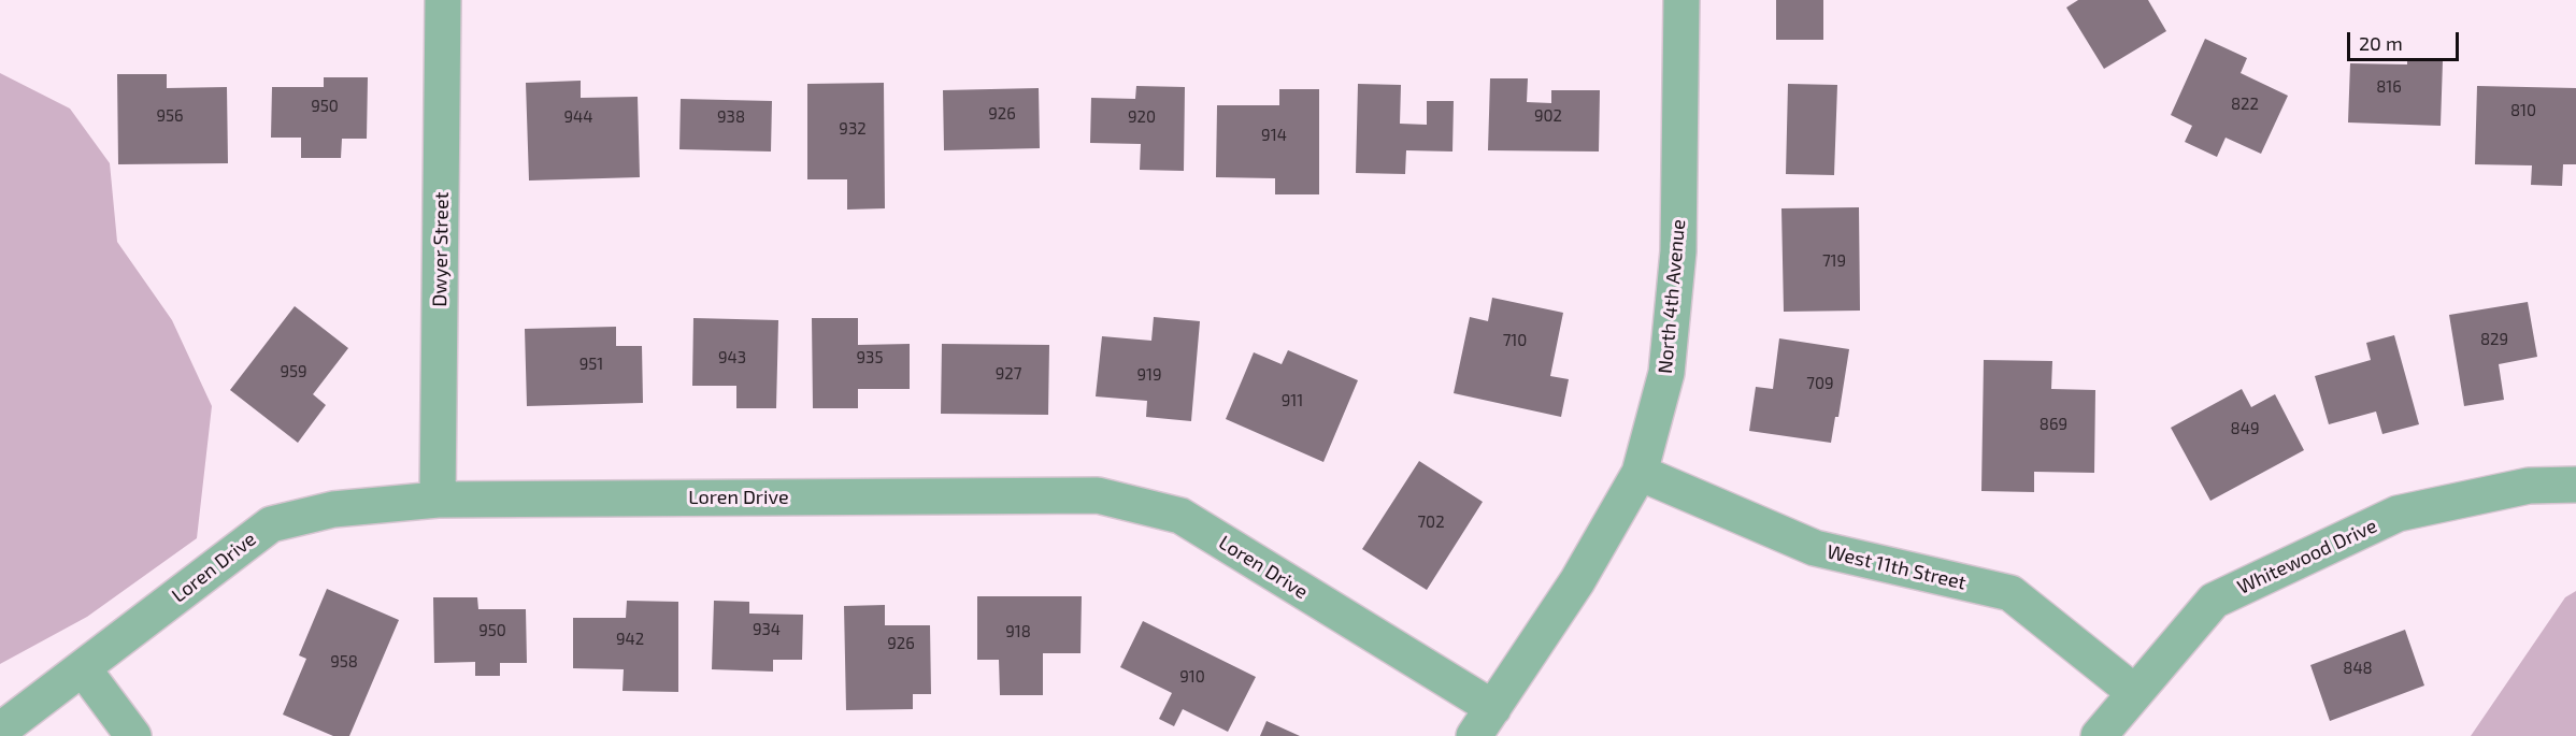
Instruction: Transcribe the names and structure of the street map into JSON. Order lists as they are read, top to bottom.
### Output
{
  "streets": {
    "street": [
      "Dwyer Street",
      "North 4th Avenue",
      "Loren Drive",
      "Whitewood Drive",
      "West 11th Street"
    ]
  },
  "crossings": [
    ["Dwyer Street", "Loren Drive"],
    ["North 4th Avenue", "Loren Drive"],
    ["North 4th Avenue", "West 11th Street"],
    ["Whitewood Drive", "West 11th Street"]
  ],
  "house_numbers": [
    "816",
    "822",
    "950",
    "810",
    "926",
    "956",
    "902",
    "944",
    "938",
    "920",
    "932",
    "914",
    "719",
    "829",
    "710",
    "943",
    "935",
    "951",
    "959",
    "927",
    "919",
    "709",
    "911",
    "869",
    "849",
    "702",
    "934",
    "950",
    "918",
    "942",
    "926",
    "958",
    "848",
    "910"
  ],
  "scale_bar": "20 m"
}
